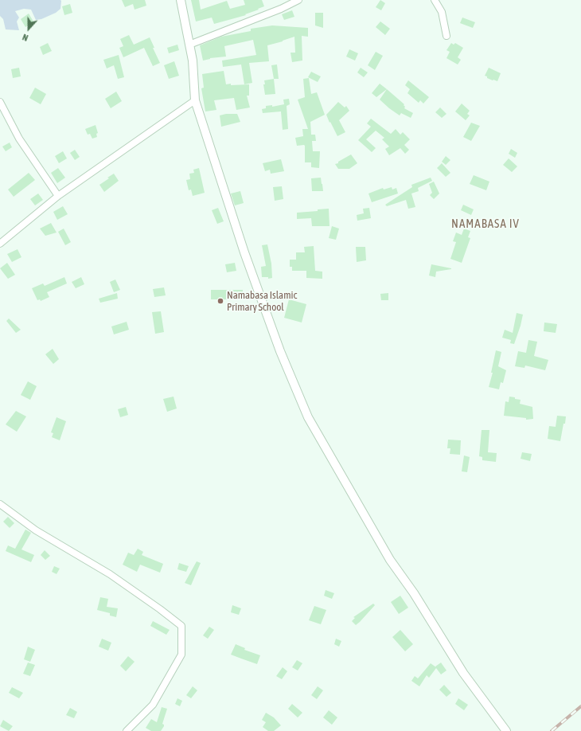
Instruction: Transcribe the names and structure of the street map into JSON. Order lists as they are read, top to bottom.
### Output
{
  "districts": ["NAMABASA IV"],
  "places": ["Namabasa Islamic Primary School"],
  "north": "bottom"
}
